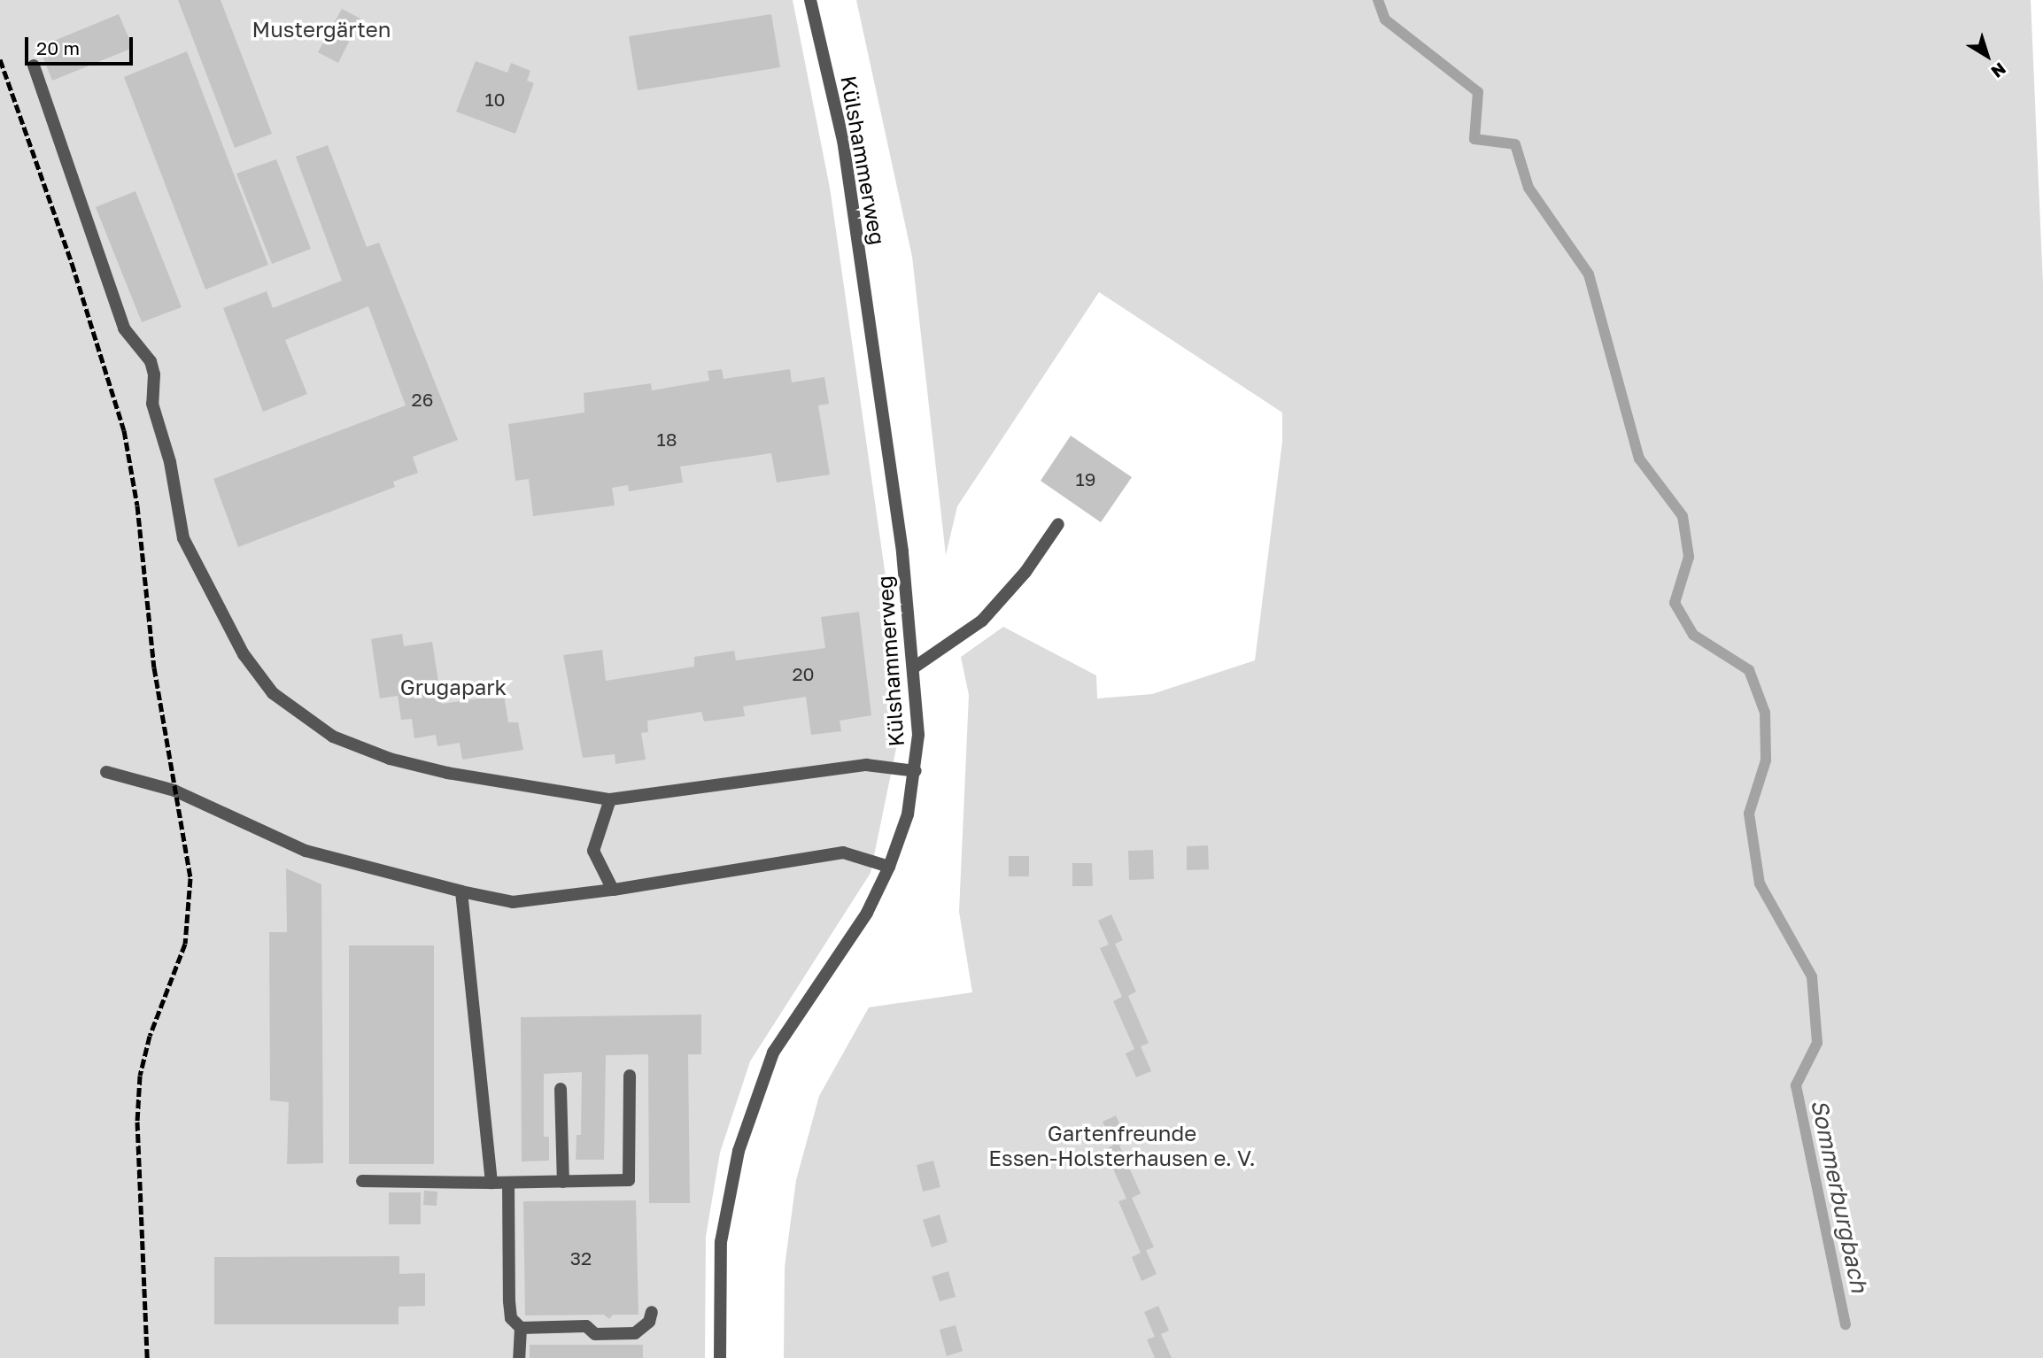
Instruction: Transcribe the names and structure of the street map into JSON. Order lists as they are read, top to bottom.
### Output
{
  "streets": {
    "street": ["Külshammerweg"]
  },
  "water": ["Sommerburgbach"],
  "parks": ["Mustergärten", "Grugapark", "Gartenfreunde Essen-Holsterhausen e. V."],
  "house_numbers": [
    "10",
    "26",
    "18",
    "19",
    "20",
    "32"
  ],
  "scale_bar": "20 m",
  "north": "bottom right"
}
